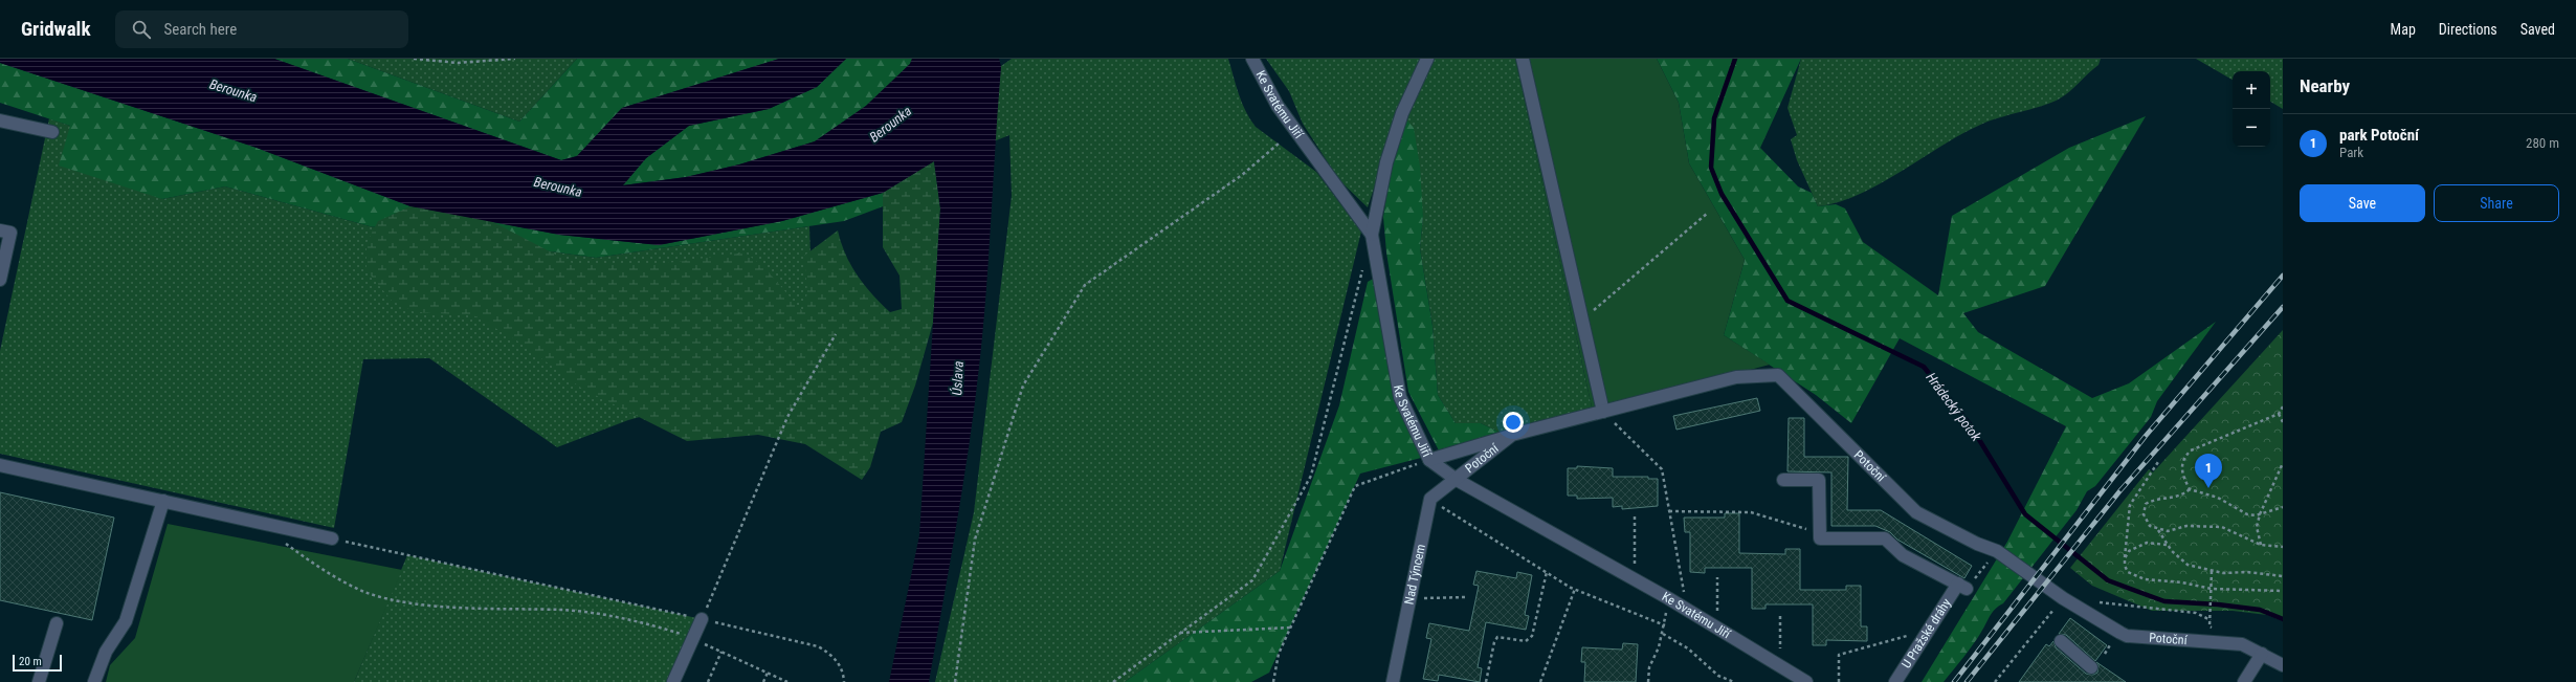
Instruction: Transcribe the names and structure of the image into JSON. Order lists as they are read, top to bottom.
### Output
{
  "streets": {
    "street": [
      "Ke Svatému Jiří",
      "Potoční",
      "Nad Týncem",
      "U Pražské dráhy"
    ]
  },
  "crossings": [
    ["Ke Svatému Jiří", "Potoční"]
  ],
  "water": ["Berounka", "Úslava", "Hrádecký potok"],
  "scale_bar": "20 m",
  "page": {
    "header": "Gridwalk",
    "search": "Search here",
    "nav": ["Map", "Directions", "Saved"],
    "heading": "Nearby",
    "map_buttons": ["+", "−"],
    "list": [
      {
        "mark": "1",
        "name": "park Potoční",
        "note": "Park",
        "value": "280 m"
      }
    ],
    "buttons": ["Save", "Share"],
    "pins": "1",
    "scale": "20 m"
  }
}
